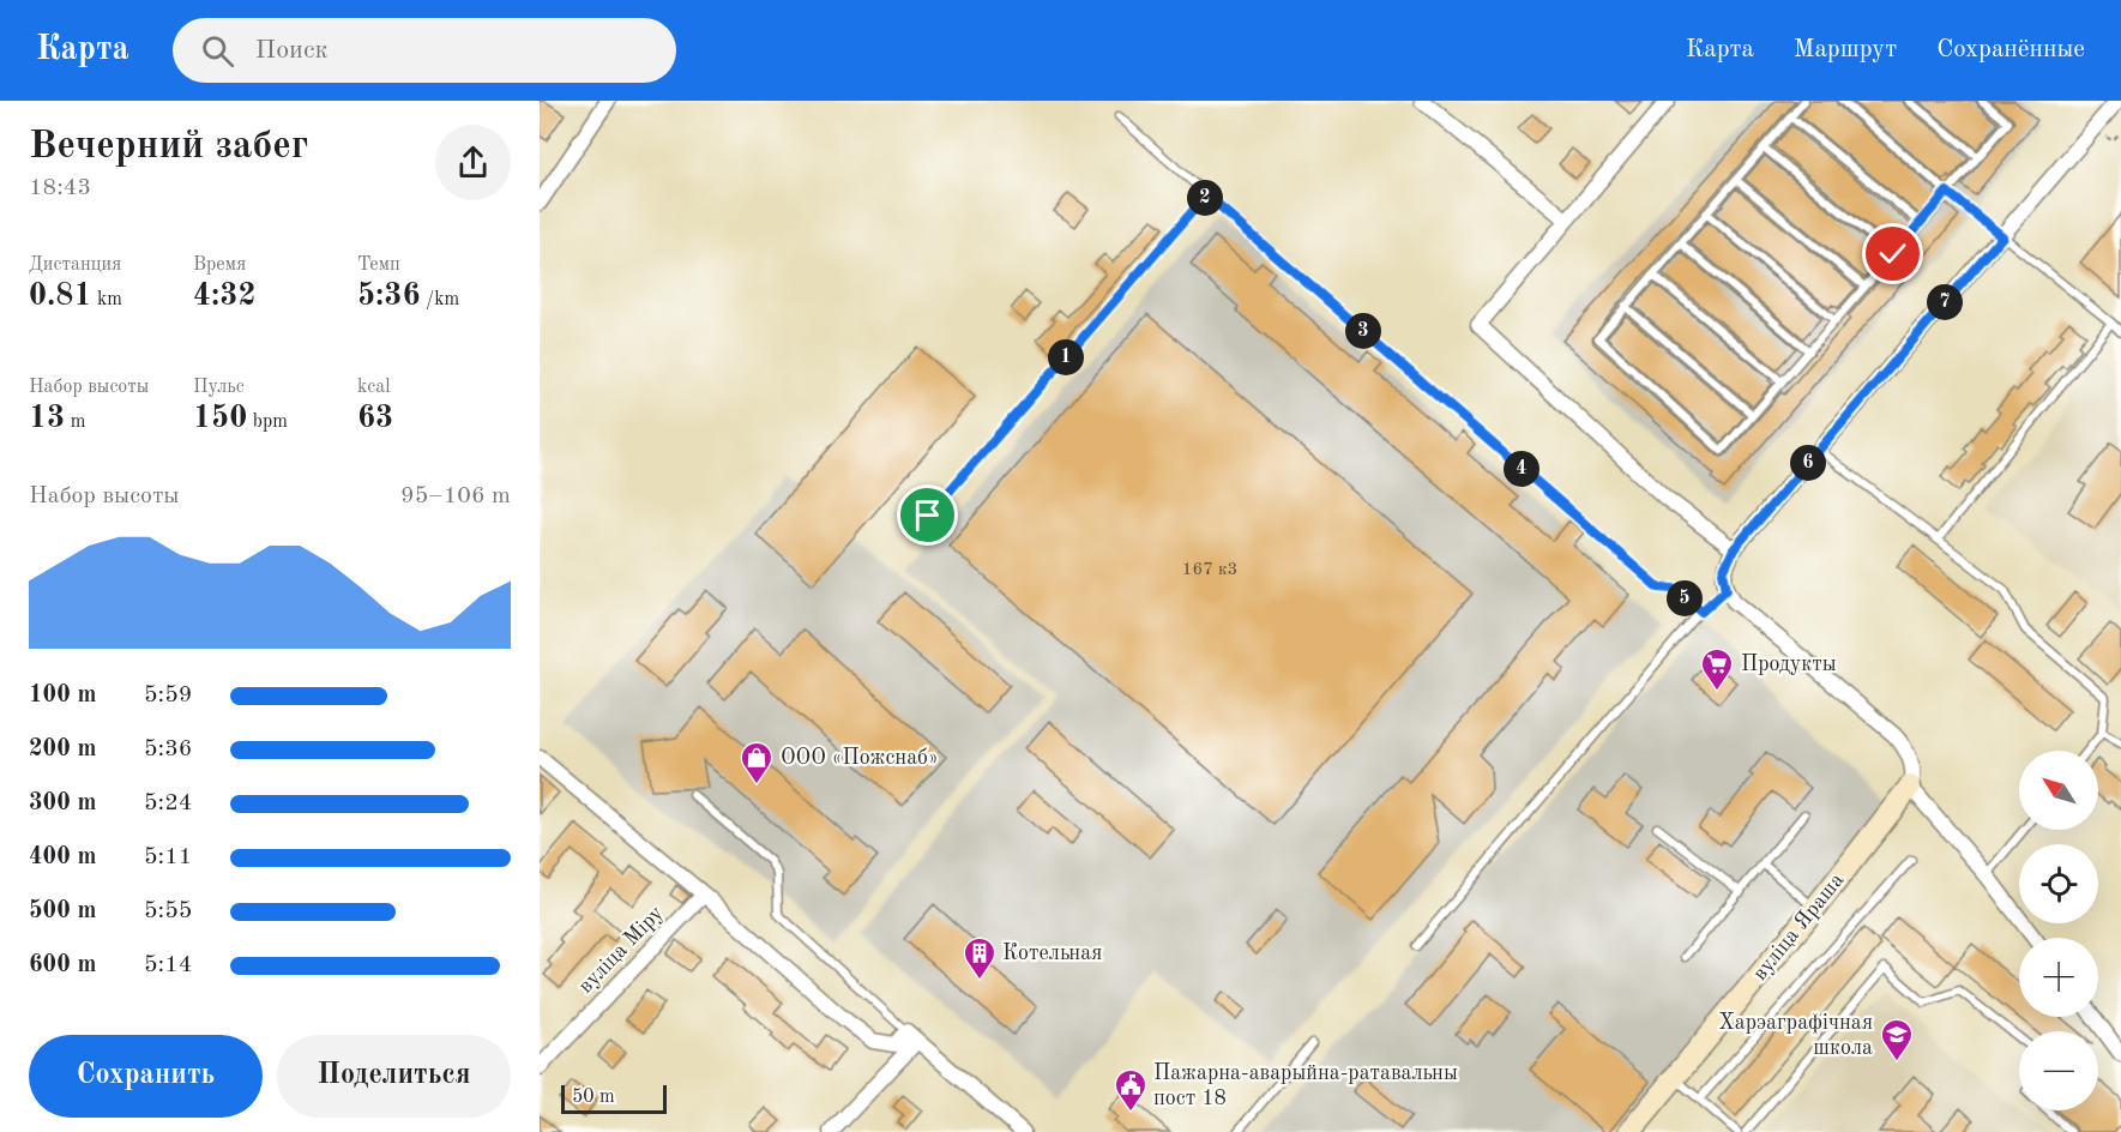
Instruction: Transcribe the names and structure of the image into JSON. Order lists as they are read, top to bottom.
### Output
{
  "streets": {
    "street": ["вуліца Яраша", "вуліца Міру"]
  },
  "places": {
    "supermarket": ["Продукты"],
    "shop": ["ООО «Пожснаб»"],
    "building": ["Котельная"],
    "school or university": ["Харэаграфічная школа"],
    "public building": ["Пажарна-аварыйна-ратавальны пост 18"]
  },
  "house_numbers": ["167 к3"],
  "scale_bar": "50 m",
  "north": "top left",
  "page": {
    "header": "Карта",
    "search": "Поиск",
    "nav": ["Карта", "Маршрут", "Сохранённые"],
    "heading": ["Вечерний забег", "18:43"],
    "pins": [
      "2",
      "7",
      "3",
      "1",
      "6",
      "4",
      "5"
    ],
    "stats": [
      ["Дистанция", "0.81 km"],
      ["Время", "4:32"],
      ["Темп", "5:36 /km"],
      ["Набор высоты", "13 m"],
      ["Пульс", "150 bpm"],
      ["kcal", "63"]
    ],
    "chart": ["Набор высоты", "95–106 m"],
    "list": [
      {
        "name": "100 m",
        "note": "5:59"
      },
      {
        "name": "200 m",
        "note": "5:36"
      },
      {
        "name": "300 m",
        "note": "5:24"
      },
      {
        "name": "400 m",
        "note": "5:11"
      },
      {
        "name": "500 m",
        "note": "5:55"
      },
      {
        "name": "600 m",
        "note": "5:14"
      }
    ],
    "map_buttons": ["+", "−"],
    "buttons": ["Сохранить", "Поделиться"],
    "scale": "50 m"
  }
}
